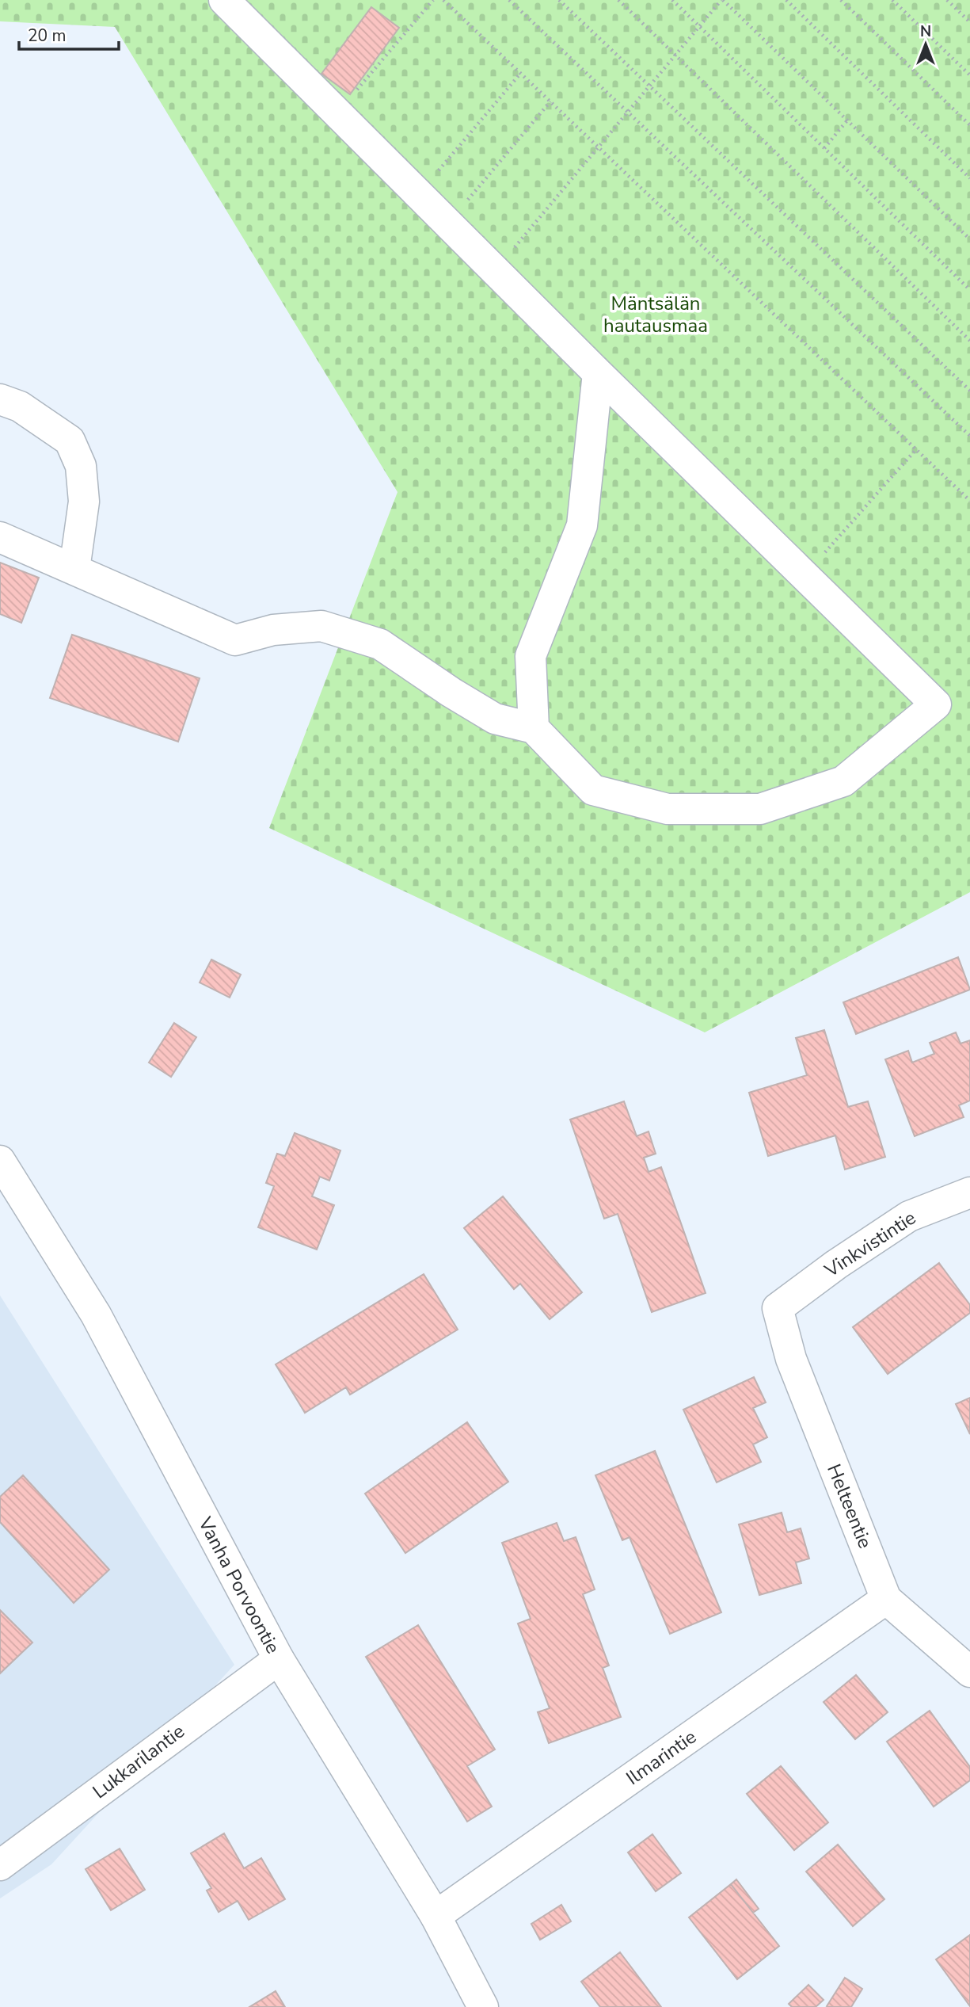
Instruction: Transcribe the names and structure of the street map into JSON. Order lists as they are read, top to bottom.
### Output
{
  "streets": {
    "street": [
      "Vinkvistintie",
      "Helteentie",
      "Vanha Porvoontie",
      "Ilmarintie",
      "Lukkarilantie"
    ]
  },
  "crossings": [
    ["Vinkvistintie", "Helteentie"],
    ["Helteentie", "Ilmarintie"],
    ["Vanha Porvoontie", "Ilmarintie"],
    ["Vanha Porvoontie", "Lukkarilantie"]
  ],
  "parks": ["Mäntsälän hautausmaa"],
  "scale_bar": "20 m",
  "north": "top"
}
